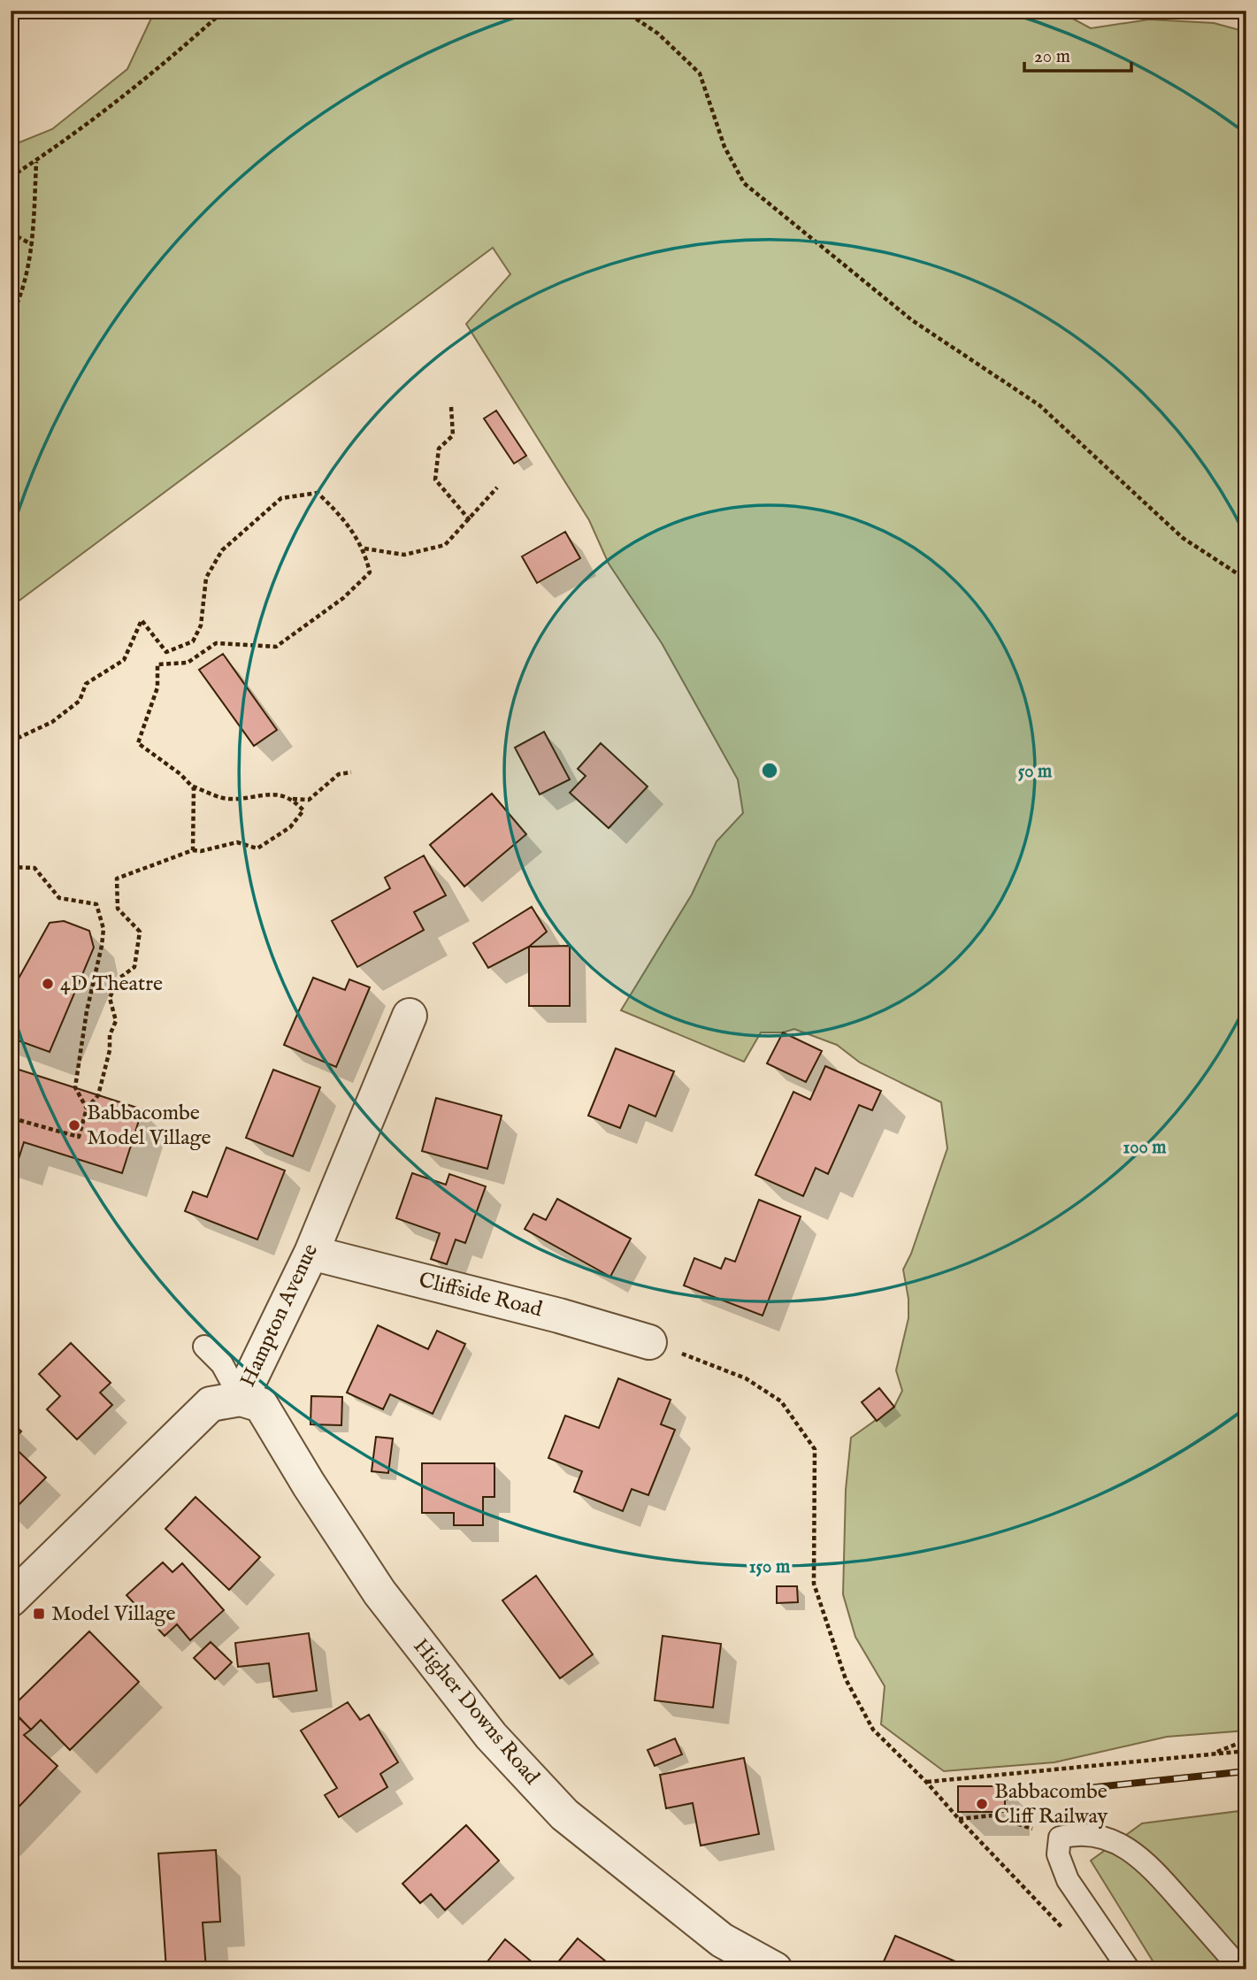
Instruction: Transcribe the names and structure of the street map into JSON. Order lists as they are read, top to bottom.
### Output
{
  "streets": {
    "street": ["Cliffside Road", "Hampton Avenue", "Higher Downs Road"]
  },
  "crossings": [
    ["Cliffside Road", "Hampton Avenue"],
    ["Hampton Avenue", "Higher Downs Road"]
  ],
  "places": {
    "other": ["4D Theatre", "Babbacombe Model Village", "Babbacombe Cliff Railway"],
    "transit": ["Model Village"]
  },
  "scale_bar": "20 m",
  "rings": ["50 m", "100 m", "150 m"]
}
